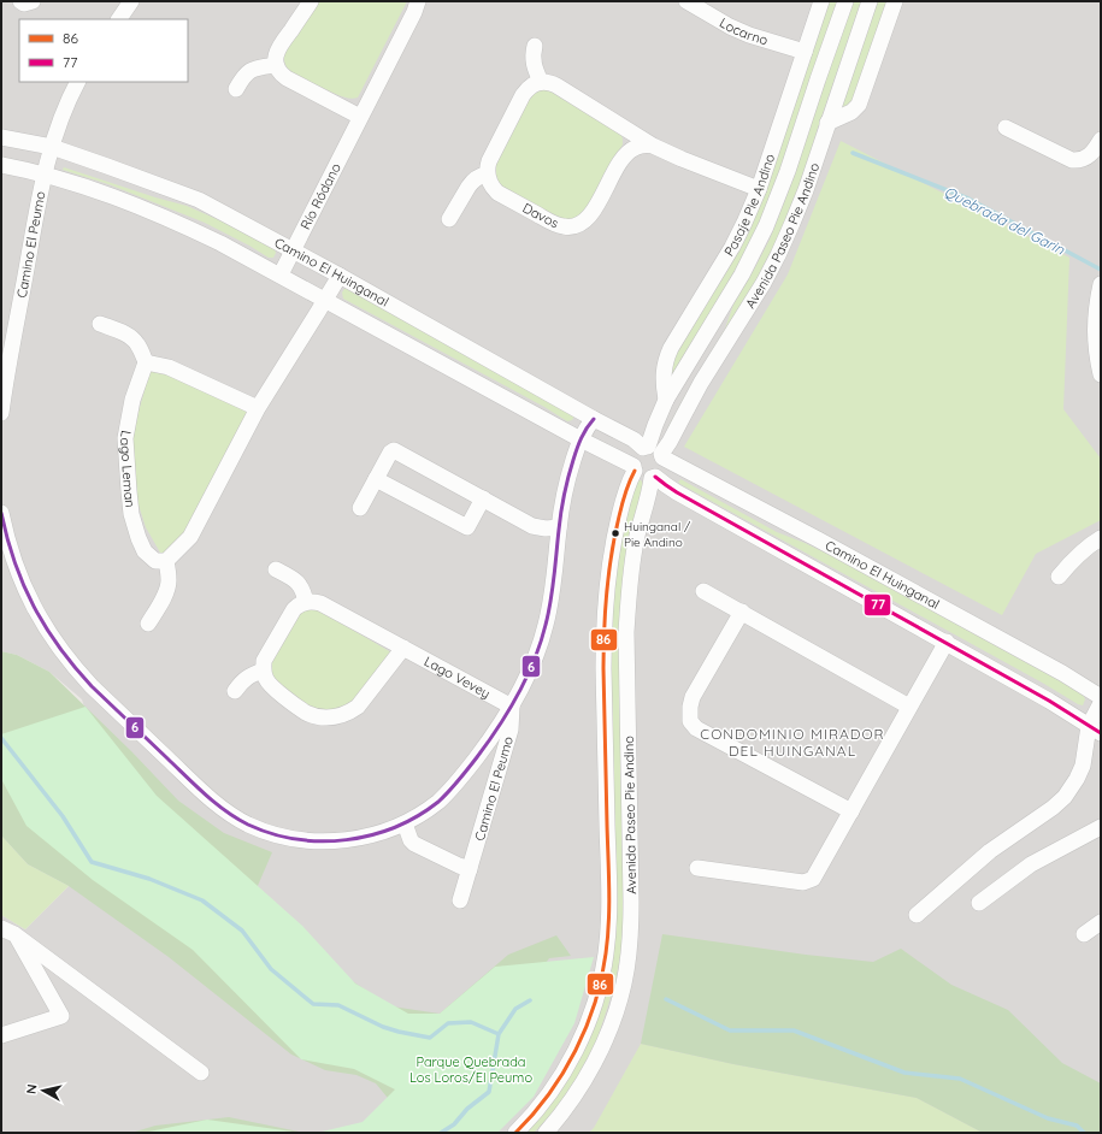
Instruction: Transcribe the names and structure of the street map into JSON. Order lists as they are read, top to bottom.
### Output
{
  "streets": {
    "street": [
      "Locarno",
      "Río Ródano",
      "Pasaje Pie Andino",
      "Davos",
      "Avenida Paseo Pie Andino",
      "Camino El Peumo",
      "Camino El Huinganal",
      "Lago Leman",
      "Lago Vevey"
    ]
  },
  "crossings": [
    ["Locarno", "Pasaje Pie Andino"],
    ["Río Ródano", "Camino El Huinganal"],
    ["Pasaje Pie Andino", "Avenida Paseo Pie Andino"],
    ["Avenida Paseo Pie Andino", "Camino El Huinganal"],
    ["Camino El Peumo", "Camino El Huinganal"],
    ["Camino El Peumo", "Lago Vevey"]
  ],
  "districts": ["CONDOMINIO MIRADOR DEL HUINGANAL"],
  "water": ["Quebrada del Garin"],
  "parks": ["Parque Quebrada Los Loros/El Peumo"],
  "places": ["Huinganal / Pie Andino"],
  "lines": ["transit line 6", "transit line 86", "transit line 77"],
  "legend": ["86", "77"],
  "north": "left"
}
